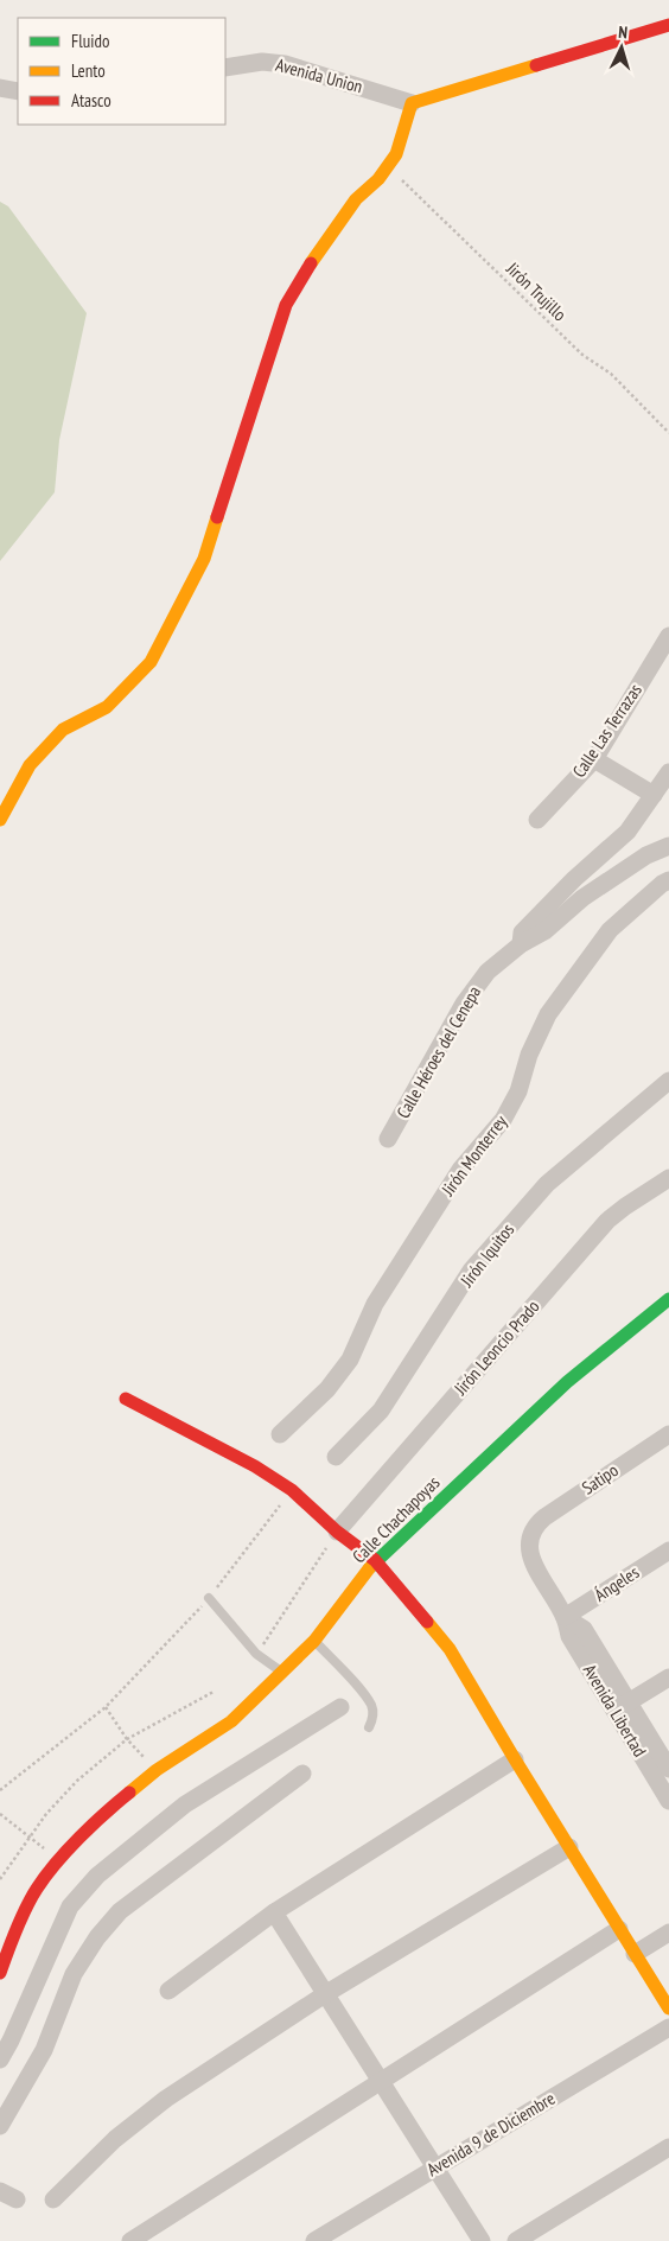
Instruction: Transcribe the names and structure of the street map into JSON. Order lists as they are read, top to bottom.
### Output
{
  "streets": {
    "street": [
      "Avenida Union",
      "Calle Las Terrazas",
      "Calle Héroes del Cenepa",
      "Jirón Monterrey",
      "Jirón Iquitos",
      "Jirón Leoncio Prado",
      "Satipo",
      "Calle Chachapoyas",
      "Ángeles",
      "Avenida Libertad",
      "Avenida 9 de Diciembre"
    ],
    "path": ["Jirón Trujillo"]
  },
  "crossings": [
    ["Satipo", "Avenida Libertad"],
    ["Ángeles", "Avenida Libertad"]
  ],
  "legend": ["Fluido", "Lento", "Atasco"],
  "north": "top"
}
